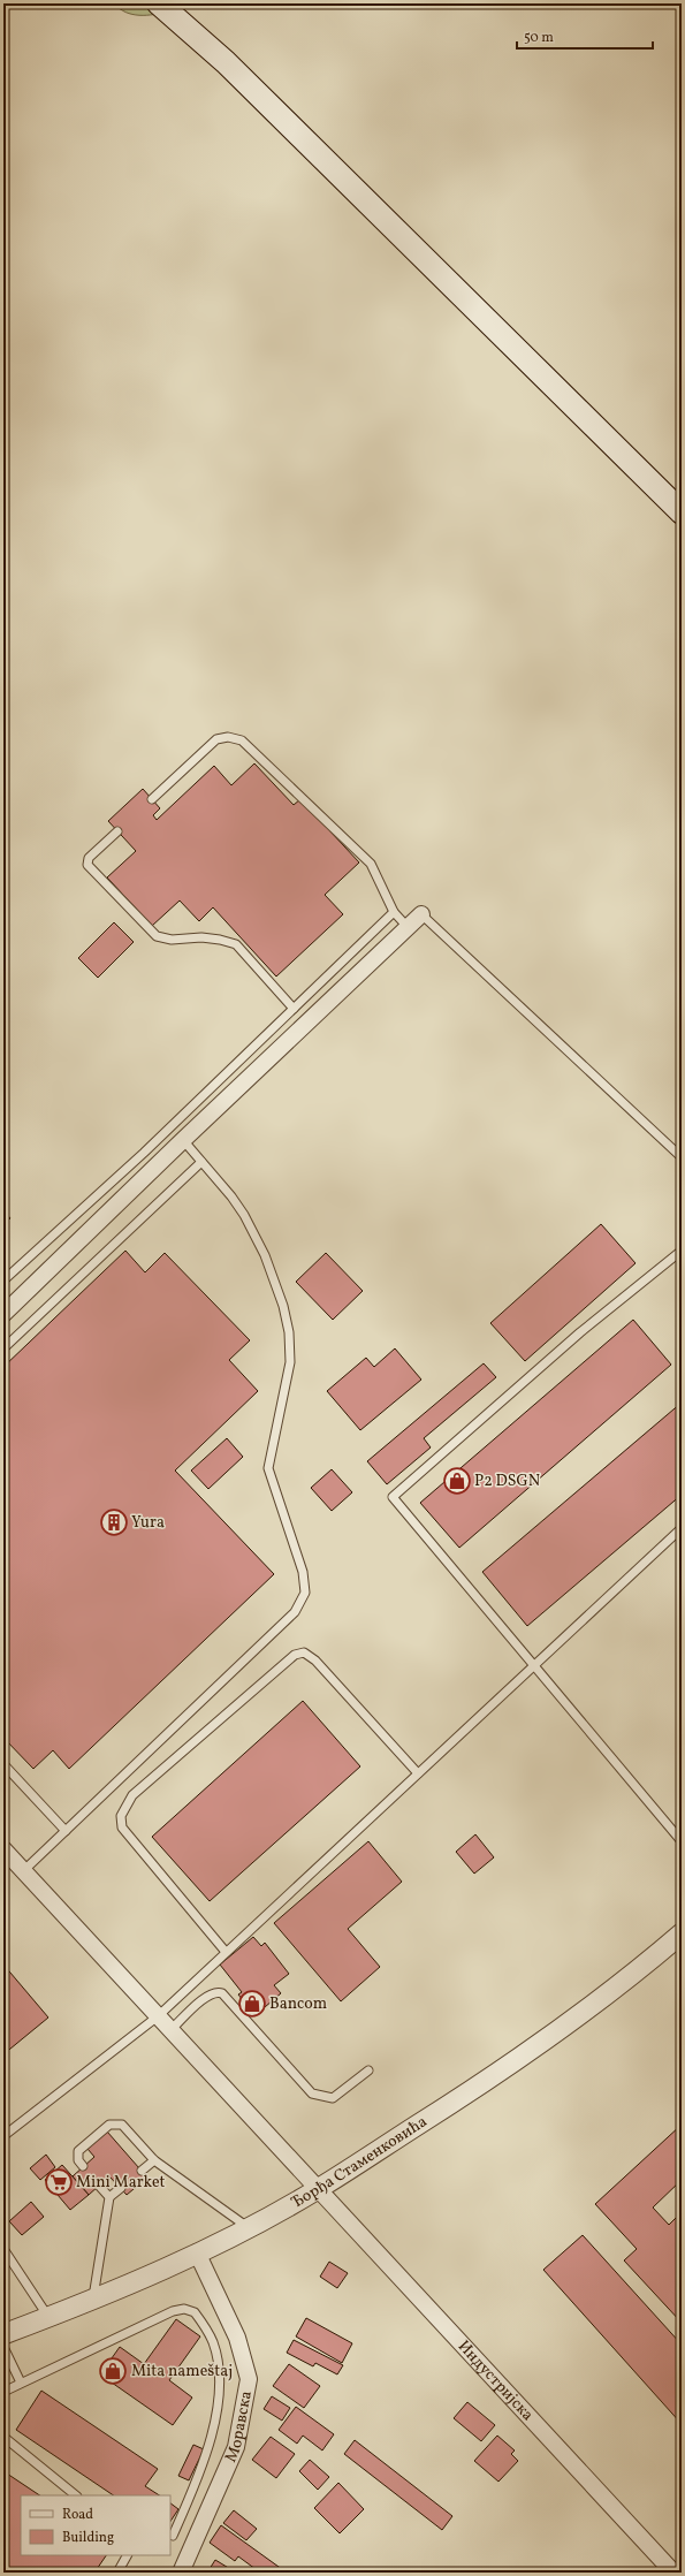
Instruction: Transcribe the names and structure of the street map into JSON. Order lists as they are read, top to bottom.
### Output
{
  "streets": {
    "street": ["Ђорђа Стаменковића", "Индустријска", "Моравска"]
  },
  "crossings": [
    ["Ђорђа Стаменковића", "Индустријска"],
    ["Ђорђа Стаменковића", "Моравска"]
  ],
  "places": {
    "shop": ["P2 DSGN", "Bancom", "Mita nameštaj"],
    "building": ["Yura"],
    "supermarket": ["Mini Market"]
  },
  "legend": ["Road", "Building"],
  "scale_bar": "50 m"
}
